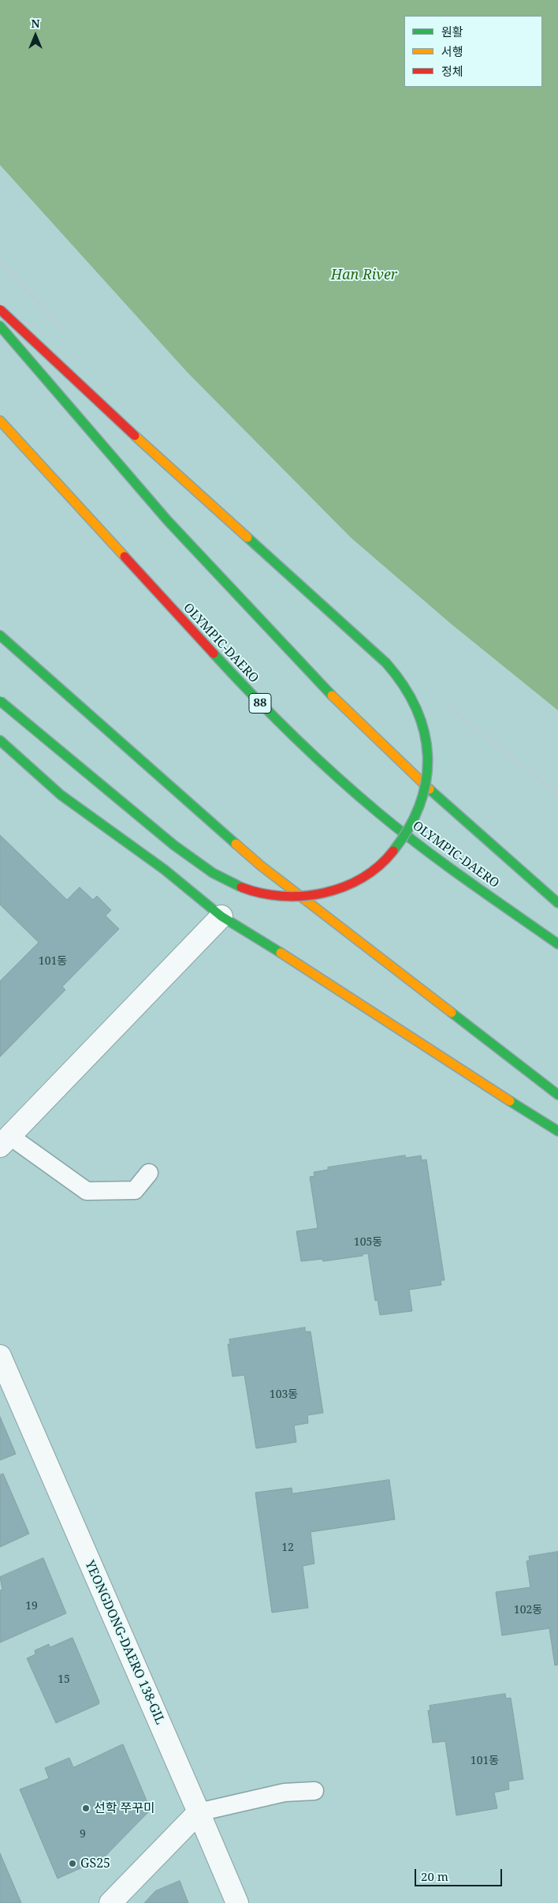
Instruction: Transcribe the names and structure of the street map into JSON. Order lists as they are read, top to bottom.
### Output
{
  "streets": {
    "highway": ["OLYMPIC-DAERO", "88"],
    "street": ["YEONGDONG-DAERO 138-GIL"]
  },
  "water": ["Han River"],
  "places": ["선학 쭈꾸미", "GS25"],
  "house_numbers": [
    "101동",
    "105동",
    "103동",
    "12",
    "19",
    "102동",
    "15",
    "101동",
    "9"
  ],
  "legend": ["원활", "서행", "정체"],
  "scale_bar": "20 m",
  "north": "top"
}
